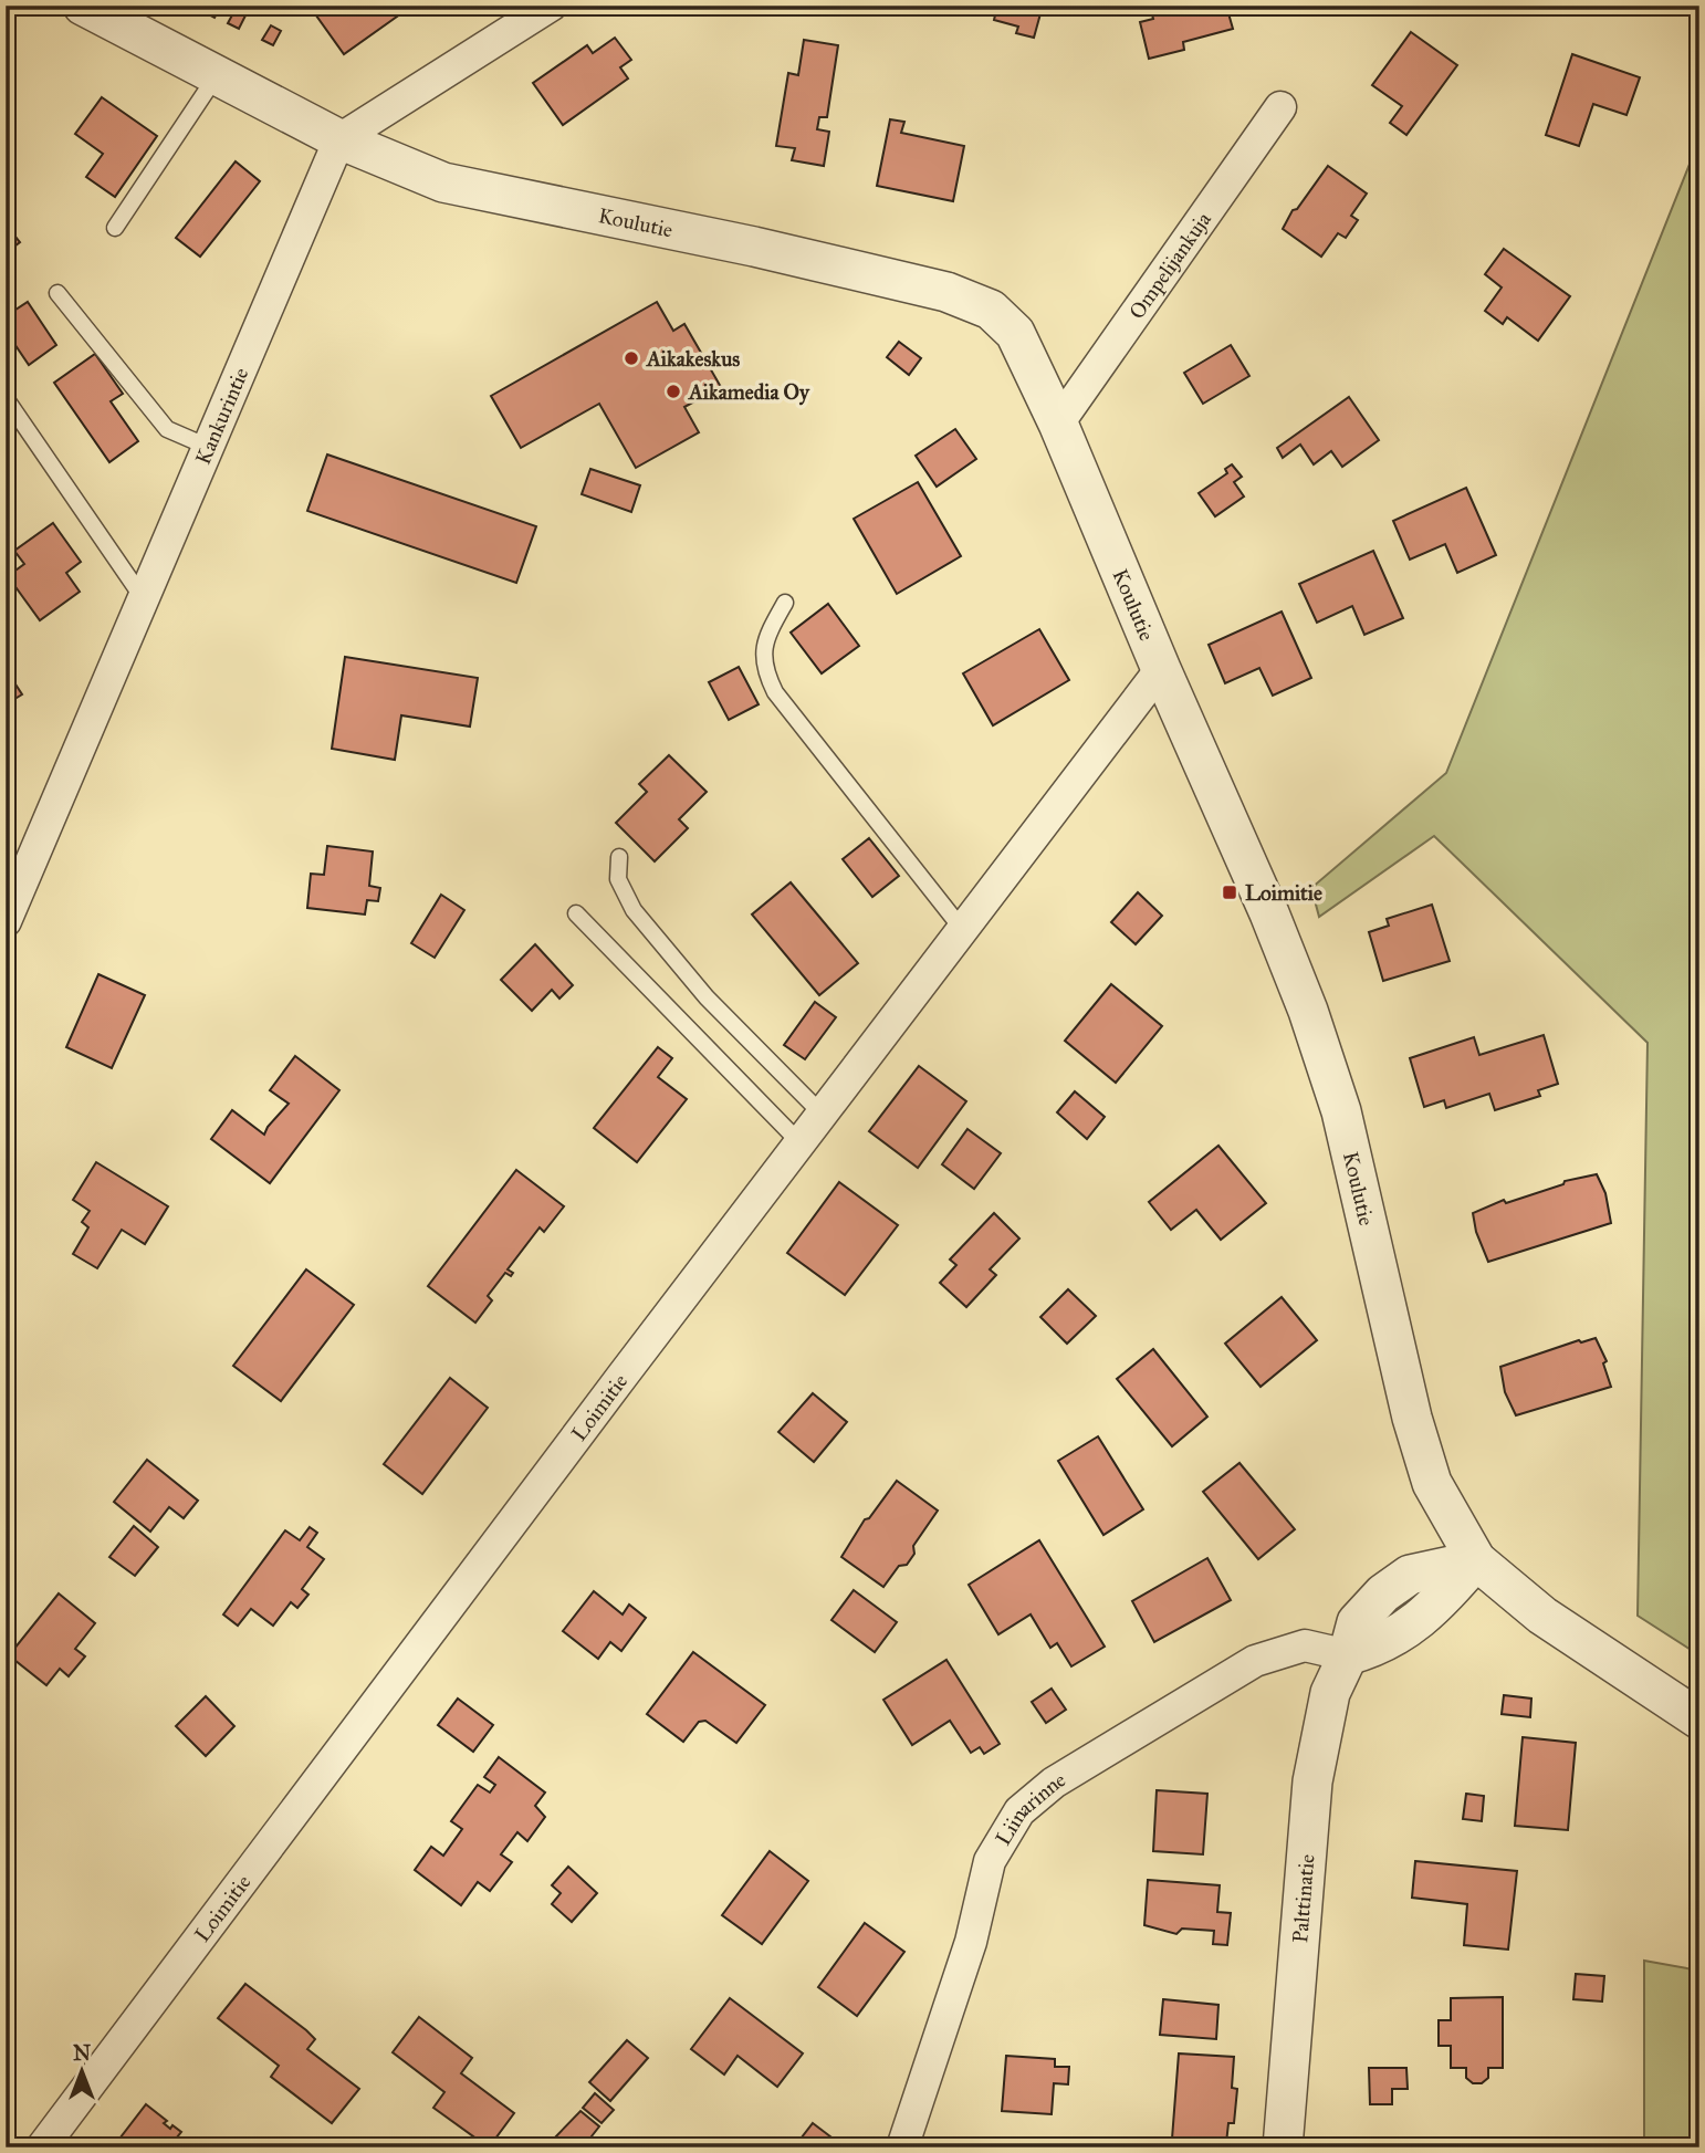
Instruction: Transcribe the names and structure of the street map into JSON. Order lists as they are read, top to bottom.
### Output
{
  "streets": {
    "street": [
      "Koulutie",
      "Ompelijankuja",
      "Kankurintie",
      "Loimitie",
      "Liinarinne",
      "Palttinatie"
    ]
  },
  "crossings": [
    ["Koulutie", "Ompelijankuja"],
    ["Koulutie", "Kankurintie"],
    ["Koulutie", "Loimitie"],
    ["Liinarinne", "Palttinatie"]
  ],
  "places": {
    "other": ["Aikakeskus", "Aikamedia Oy"],
    "transit": ["Loimitie"]
  },
  "north": "top"
}
